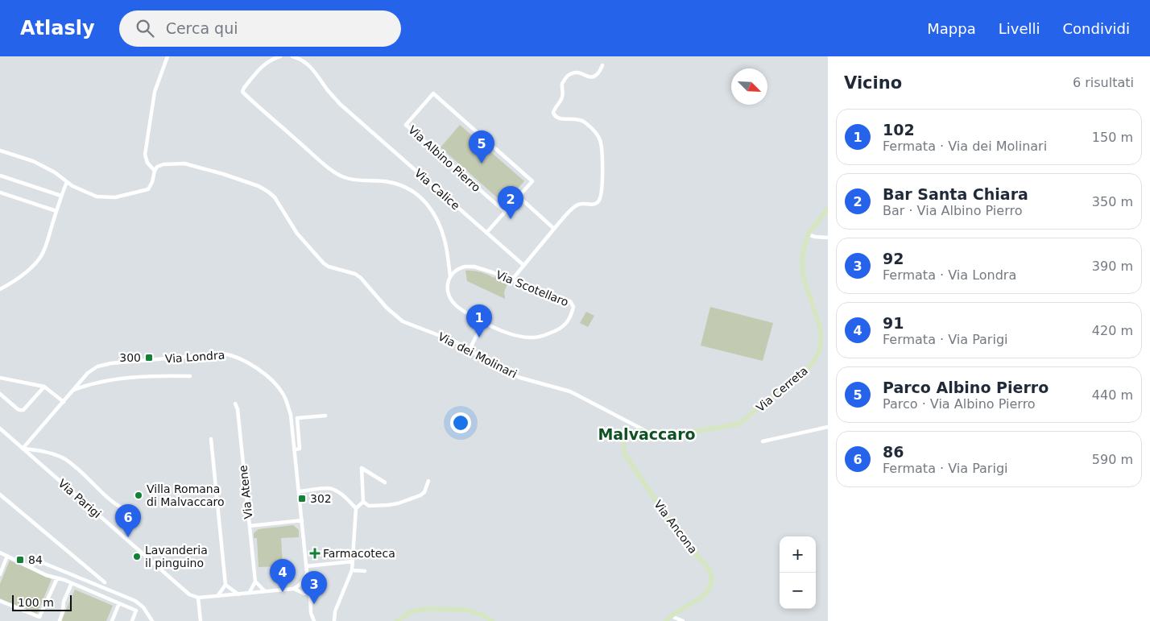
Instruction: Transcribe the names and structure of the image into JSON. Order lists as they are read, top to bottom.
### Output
{
  "streets": {
    "street": [
      "Via Albino Pierro",
      "Via Calice",
      "Via Scotellaro",
      "Via dei Molinari",
      "Via Londra",
      "Via Cerreta",
      "Via Atene",
      "Via Parigi",
      "Via Ancona"
    ]
  },
  "crossings": [
    ["Via dei Molinari", "Via Cerreta"],
    ["Via dei Molinari", "Via Ancona"],
    ["Via Londra", "Via Parigi"],
    ["Via Cerreta", "Via Ancona"]
  ],
  "districts": ["Malvaccaro"],
  "places": {
    "transit": ["300", "302", "84"],
    "other": ["Villa Romana di Malvaccaro", "Lavanderia il pinguino"],
    "health": ["Farmacoteca"]
  },
  "scale_bar": "100 m",
  "north": "bottom right",
  "page": {
    "header": "Atlasly",
    "search": "Cerca qui",
    "nav": ["Mappa", "Livelli", "Condividi"],
    "heading": ["Vicino", "6 risultati"],
    "list": [
      {
        "mark": "1",
        "name": "102",
        "note": "Fermata · Via dei Molinari",
        "value": "150 m"
      },
      {
        "mark": "2",
        "name": "Bar Santa Chiara",
        "note": "Bar · Via Albino Pierro",
        "value": "350 m"
      },
      {
        "mark": "3",
        "name": "92",
        "note": "Fermata · Via Londra",
        "value": "390 m"
      },
      {
        "mark": "4",
        "name": "91",
        "note": "Fermata · Via Parigi",
        "value": "420 m"
      },
      {
        "mark": "5",
        "name": "Parco Albino Pierro",
        "note": "Parco · Via Albino Pierro",
        "value": "440 m"
      },
      {
        "mark": "6",
        "name": "86",
        "note": "Fermata · Via Parigi",
        "value": "590 m"
      }
    ],
    "pins": [
      "5",
      "2",
      "1",
      "6",
      "4",
      "3"
    ],
    "map_buttons": ["+", "−"],
    "scale": "100 m"
  }
}
